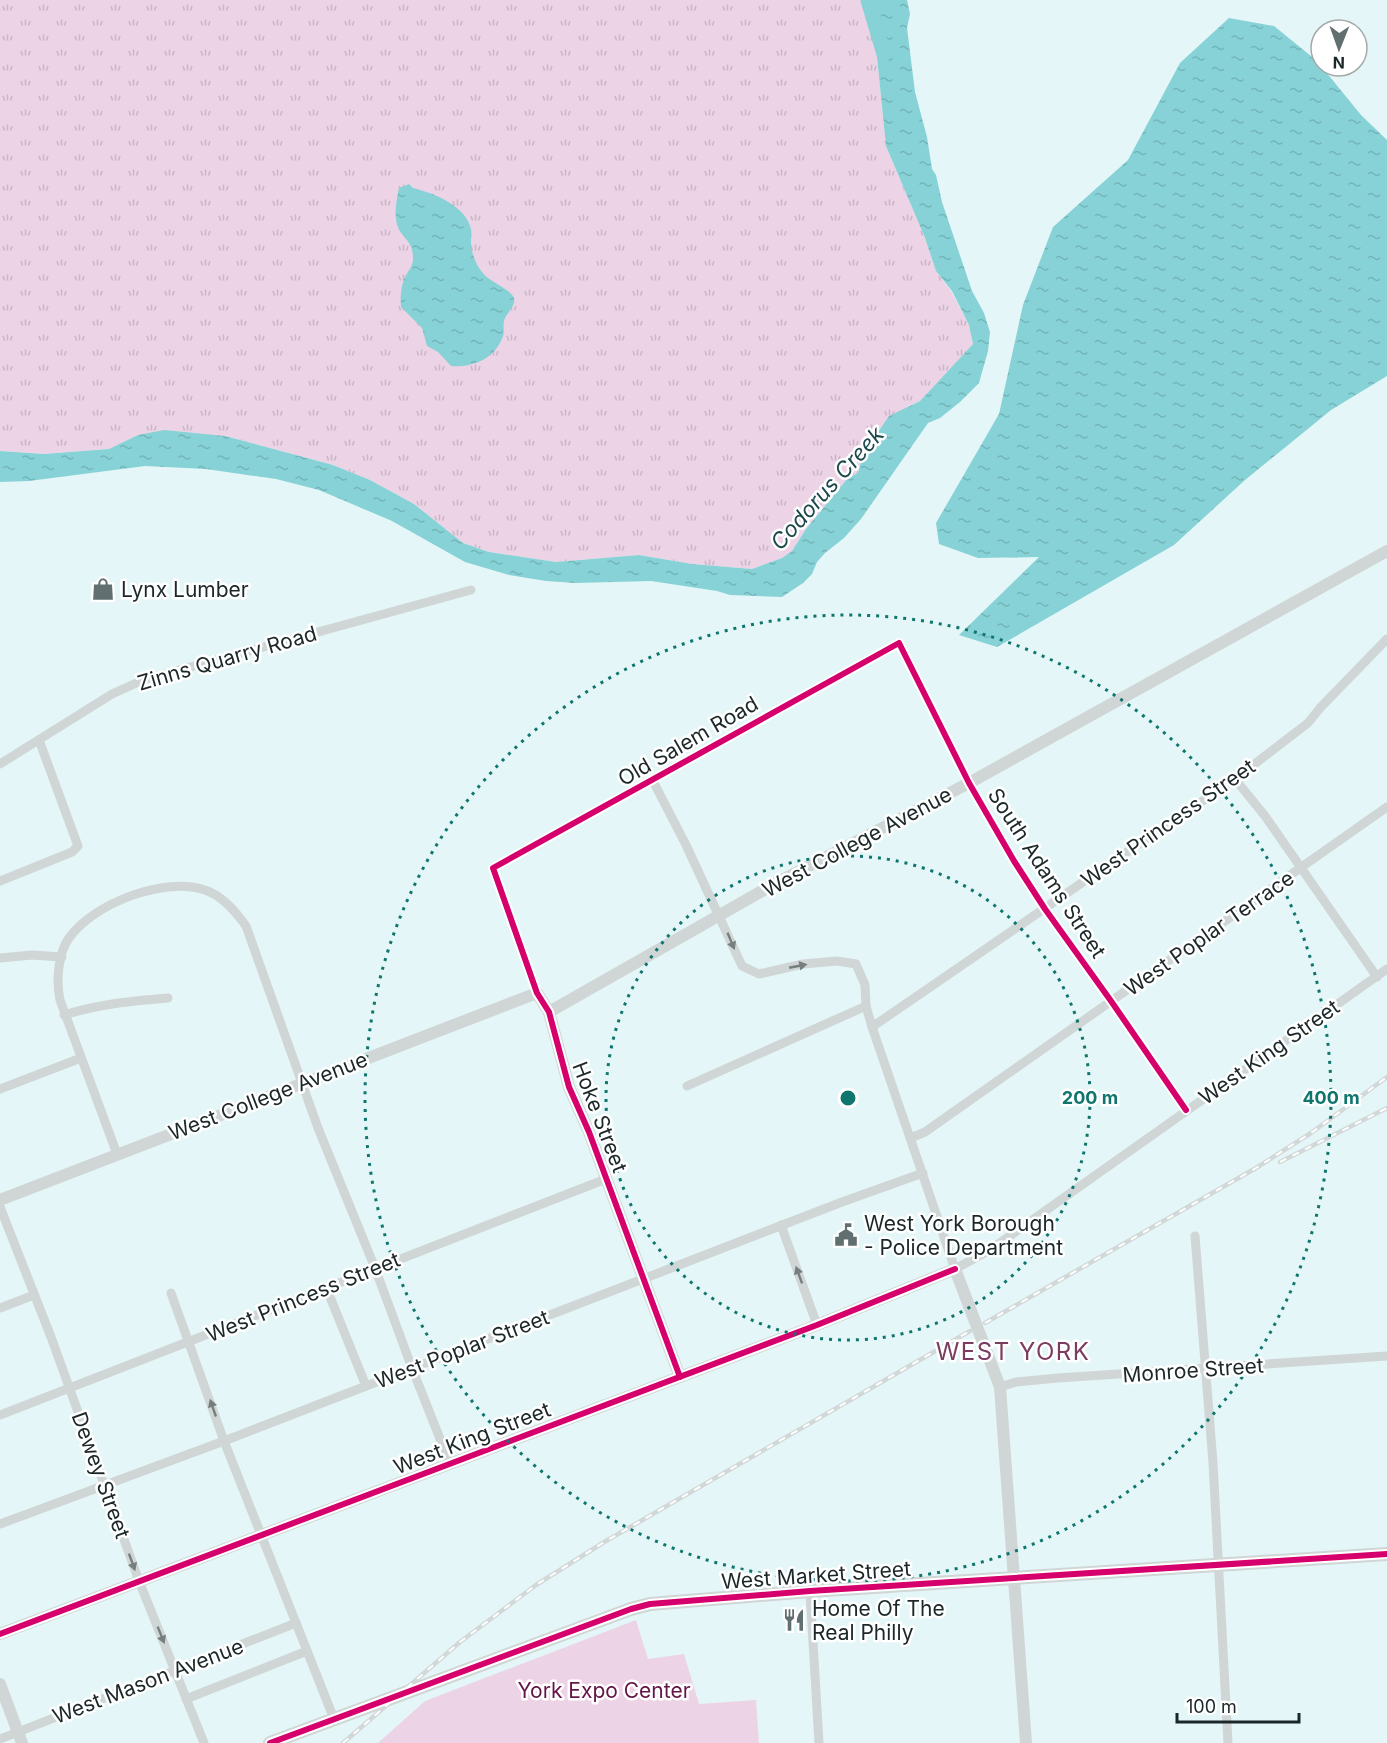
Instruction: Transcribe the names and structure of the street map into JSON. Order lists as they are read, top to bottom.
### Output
{
  "streets": {
    "main road": ["West Market Street"],
    "street": [
      "Zinns Quarry Road",
      "Old Salem Road",
      "West Princess Street",
      "West College Avenue",
      "South Adams Street",
      "West Poplar Terrace",
      "West King Street",
      "Hoke Street",
      "West Poplar Street",
      "Monroe Street",
      "Dewey Street",
      "West Mason Avenue"
    ]
  },
  "crossings": [
    ["Old Salem Road", "South Adams Street"],
    ["Old Salem Road", "Hoke Street"],
    ["West Princess Street", "South Adams Street"],
    ["West Princess Street", "Hoke Street"],
    ["West Princess Street", "Dewey Street"],
    ["West College Avenue", "South Adams Street"],
    ["West College Avenue", "Hoke Street"],
    ["South Adams Street", "West Poplar Terrace"],
    ["South Adams Street", "West King Street"],
    ["West King Street", "Hoke Street"],
    ["West King Street", "Dewey Street"],
    ["Hoke Street", "West Poplar Street"],
    ["West Poplar Street", "Dewey Street"],
    ["Dewey Street", "West Mason Avenue"]
  ],
  "districts": ["WEST YORK"],
  "water": ["Codorus Creek"],
  "parks": ["York Expo Center"],
  "places": {
    "shop": ["Lynx Lumber"],
    "public building": ["West York Borough - Police Department"],
    "restaurant": ["Home Of The Real Philly"]
  },
  "scale_bar": "100 m",
  "north": "bottom",
  "rings": ["200 m", "400 m"]
}
